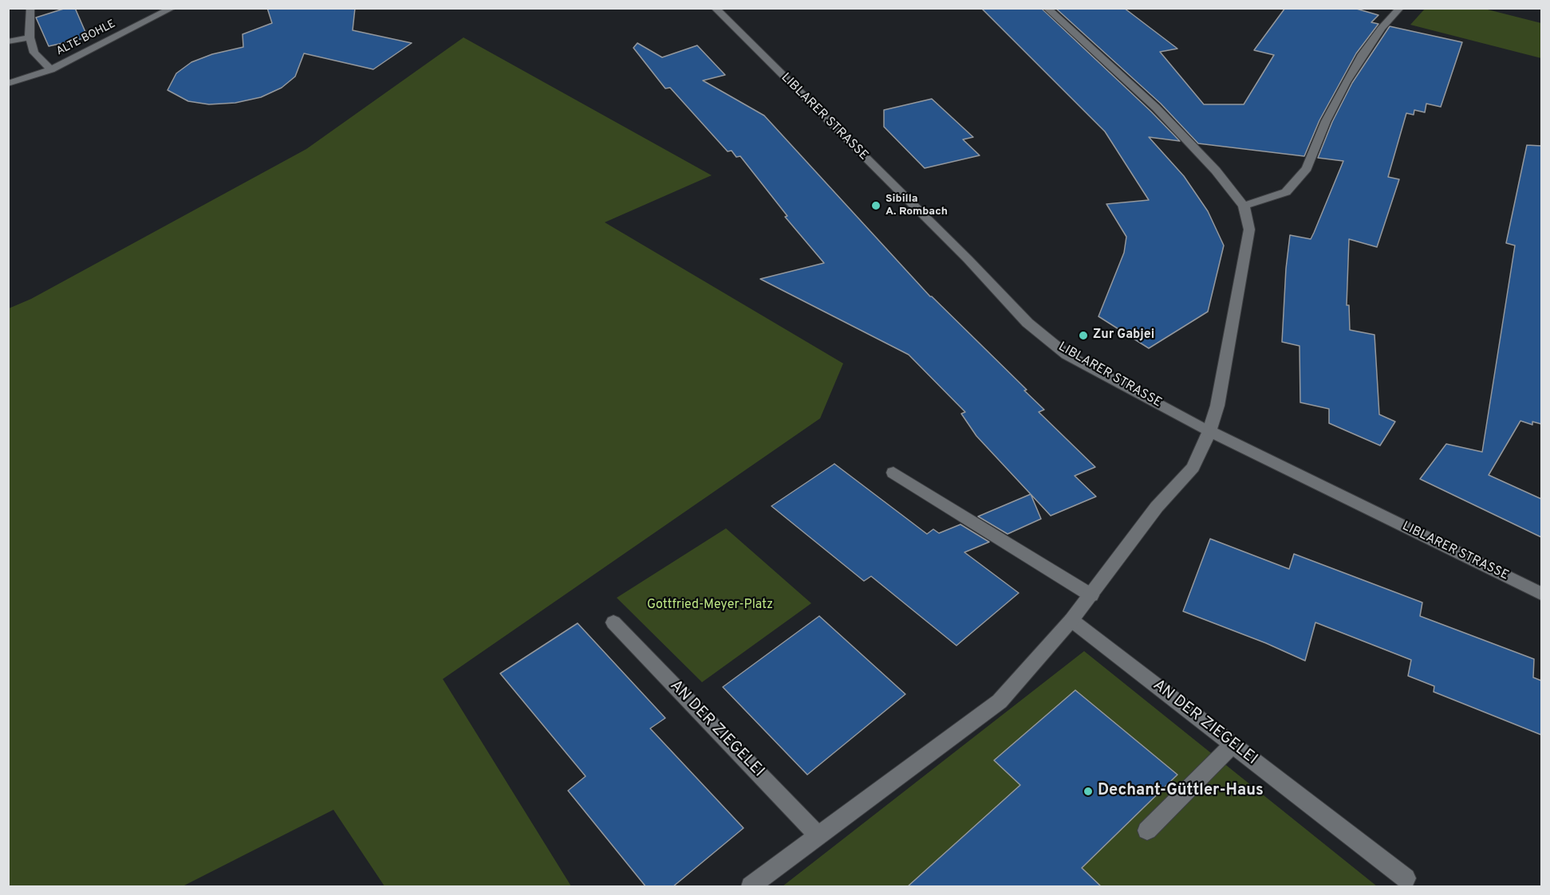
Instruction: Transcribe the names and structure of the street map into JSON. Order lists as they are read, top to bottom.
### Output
{
  "streets": {
    "street": ["ALTE BOHLE", "LIBLARER STRASSE", "AN DER ZIEGELEI"]
  },
  "parks": ["Gottfried-Meyer-Platz"],
  "places": ["Sibilla A. Rombach", "Zur Gabjei", "Dechant-Güttler-Haus"]
}
